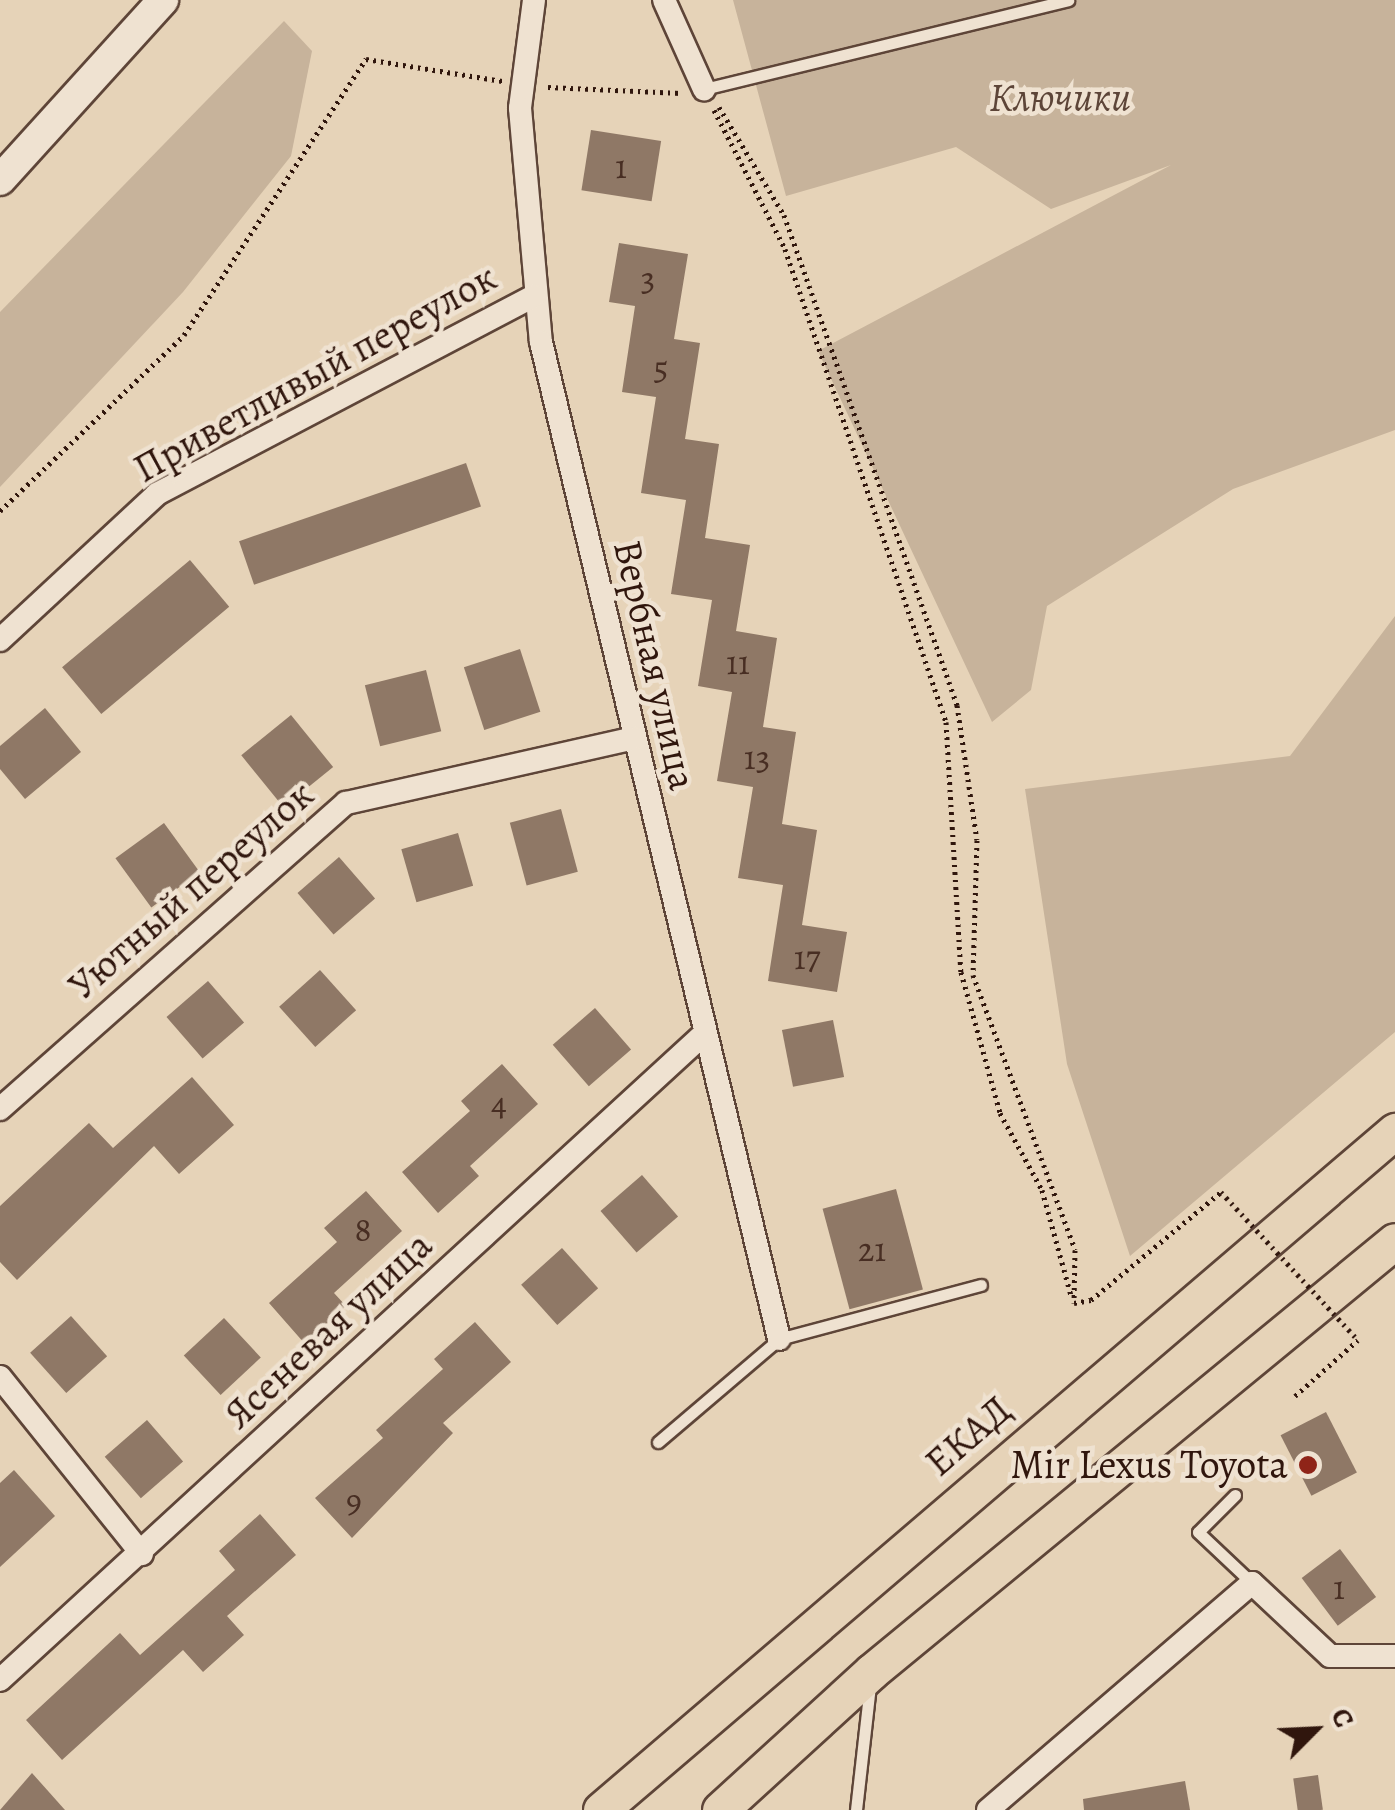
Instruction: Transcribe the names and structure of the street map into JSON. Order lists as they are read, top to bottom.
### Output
{
  "streets": {
    "highway": ["ЕКАД"],
    "street": [
      "Приветливый переулок",
      "Вербная улица",
      "Уютный переулок",
      "Ясеневая улица"
    ]
  },
  "crossings": [
    ["Приветливый переулок", "Вербная улица"],
    ["Вербная улица", "Уютный переулок"],
    ["Вербная улица", "Ясеневая улица"]
  ],
  "parks": ["Ключики"],
  "places": ["Mir Lexus Toyota"],
  "house_numbers": [
    "1",
    "3",
    "5",
    "11",
    "13",
    "17",
    "4",
    "8",
    "21",
    "9",
    "1"
  ],
  "north": "top right"
}
